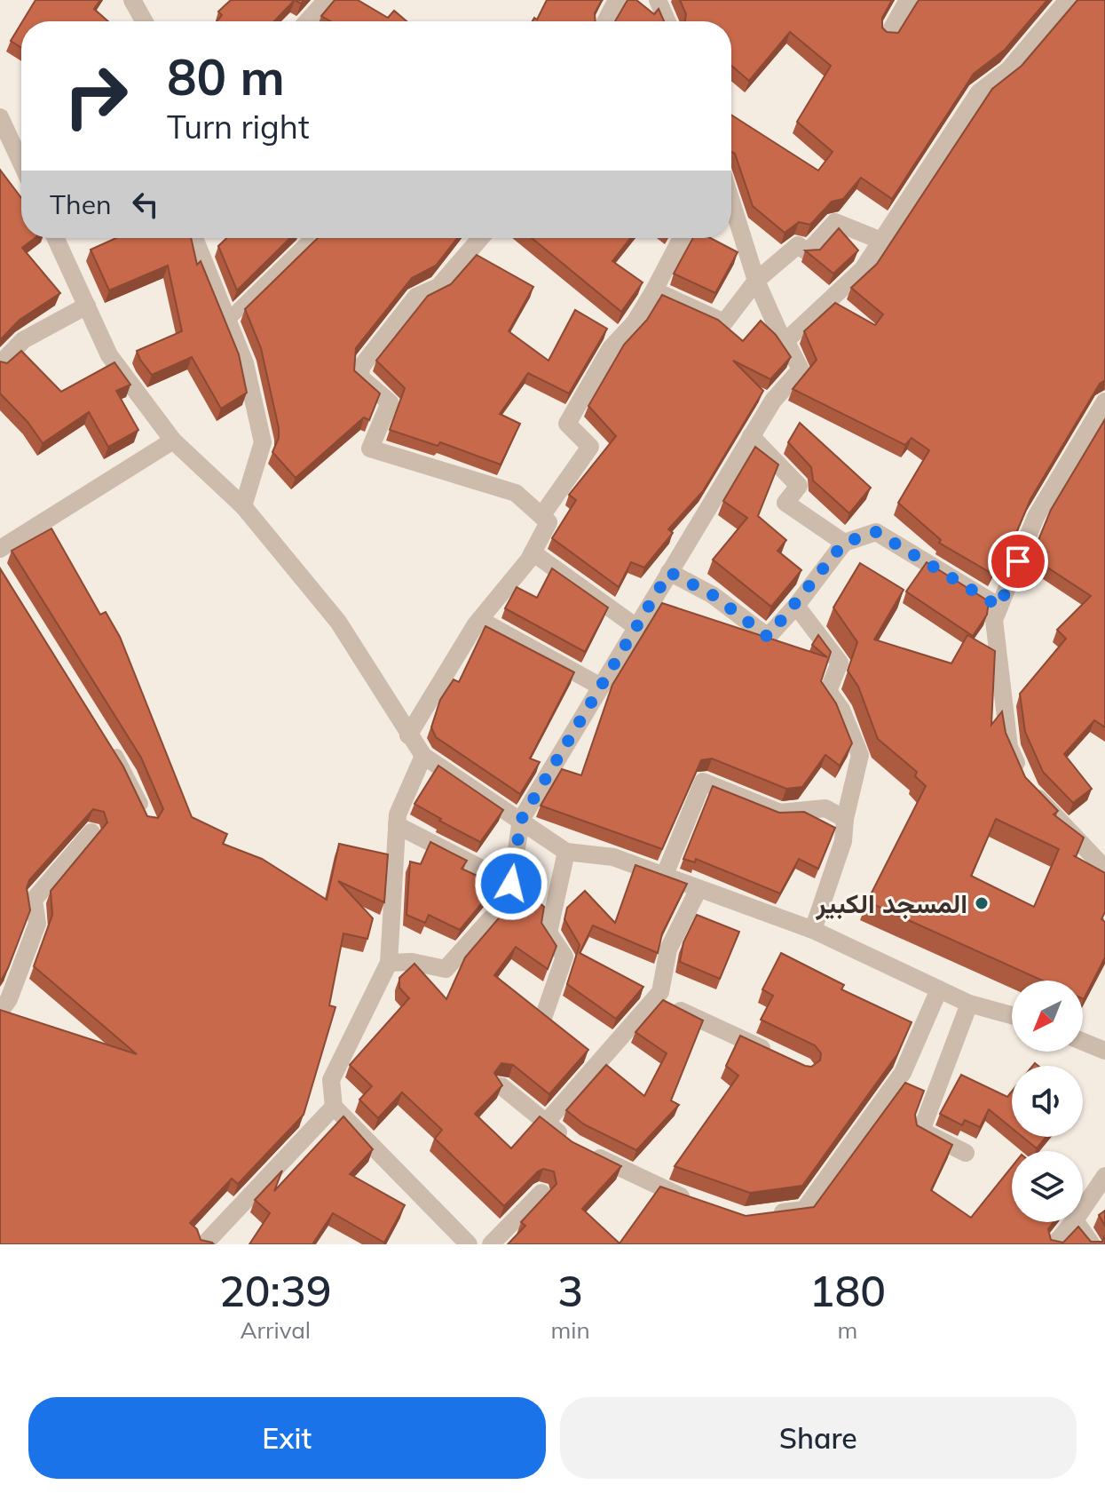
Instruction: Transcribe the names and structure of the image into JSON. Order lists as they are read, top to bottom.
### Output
{
  "places": ["المسجد الكبير"],
  "north": "bottom left",
  "page": {
    "turn": ["80 m", "Turn right"],
    "then": "Then",
    "eta": [
      "20:39",
      "Arrival",
      "3",
      "min",
      "180",
      "m"
    ],
    "buttons": ["Exit", "Share"]
  }
}
